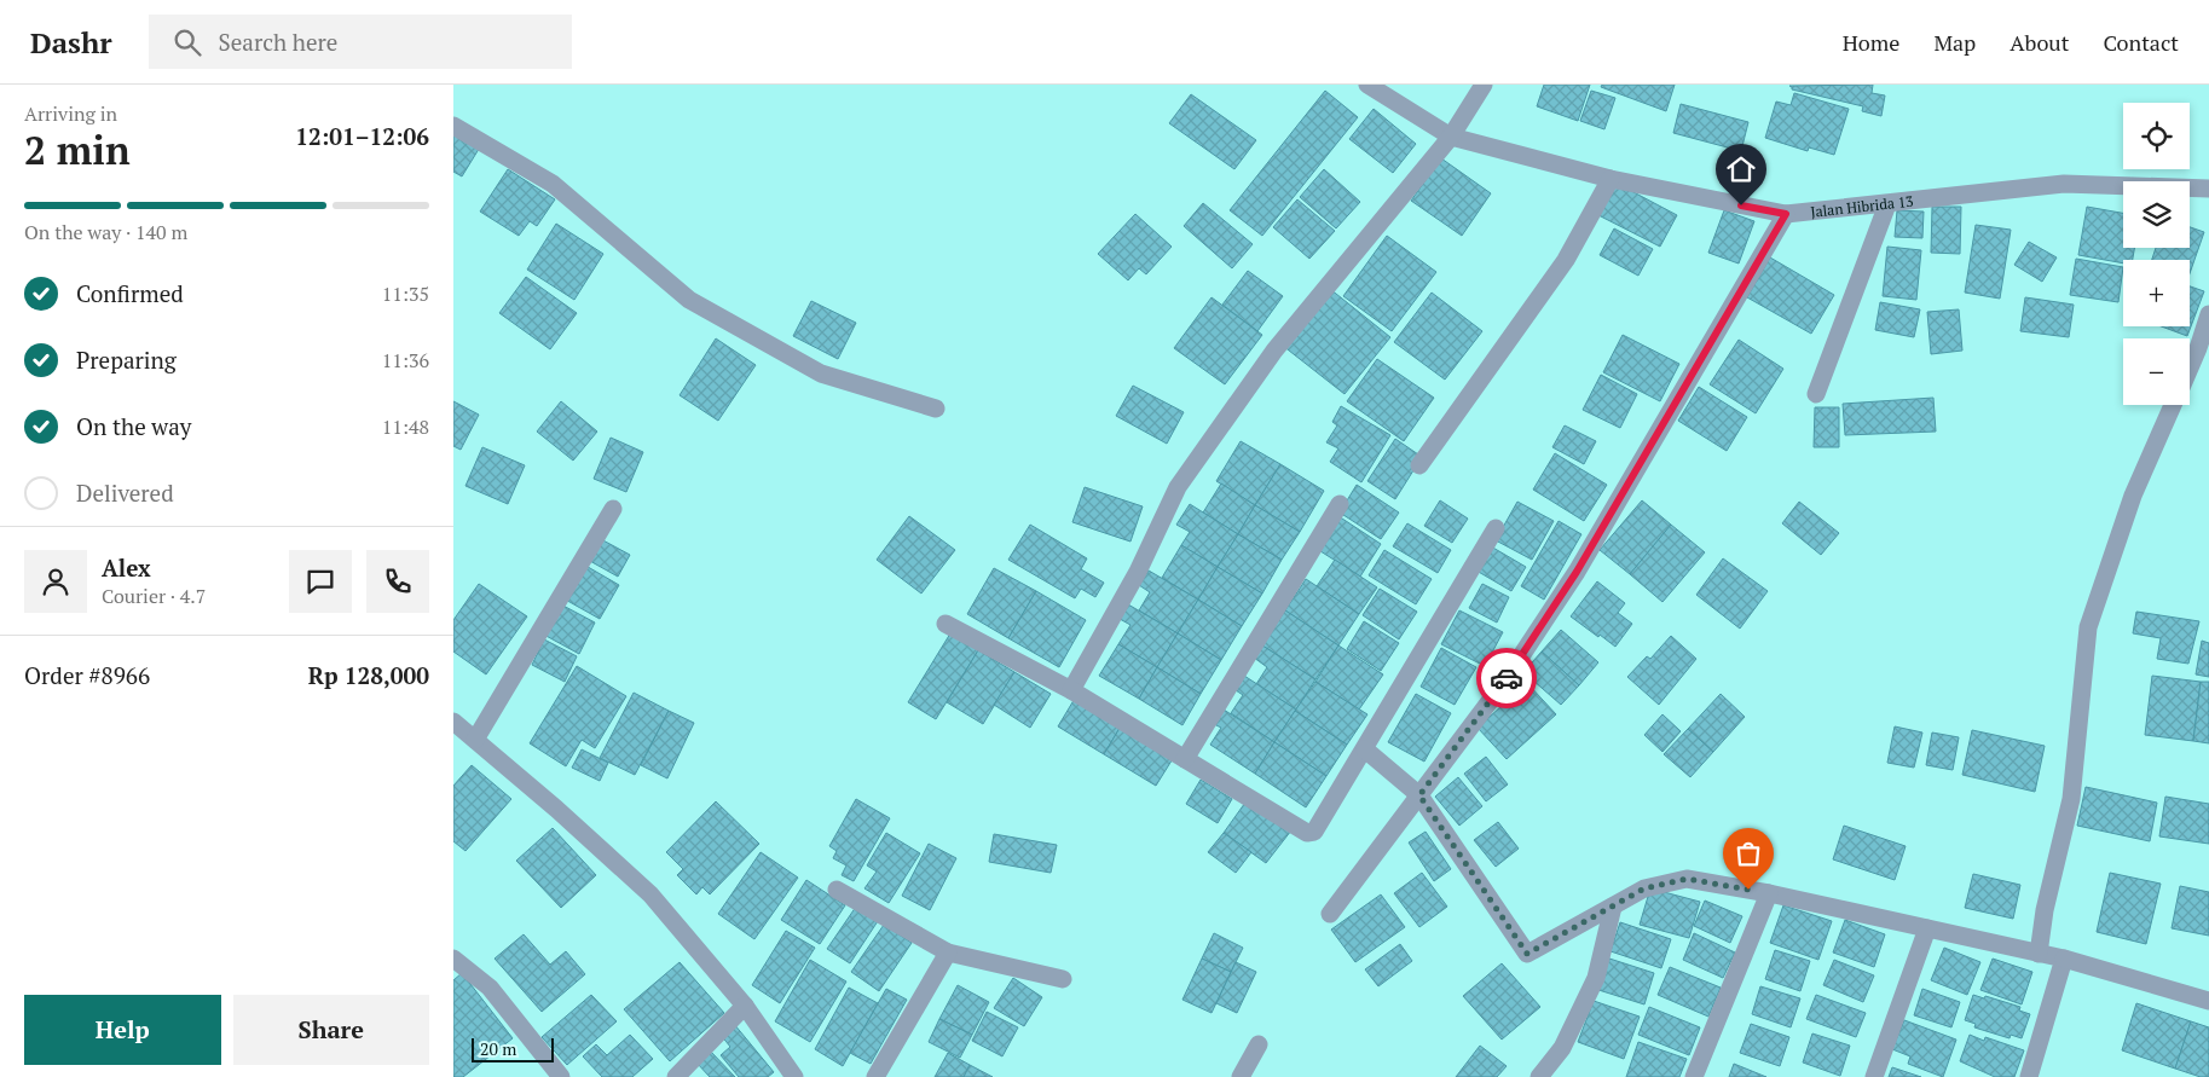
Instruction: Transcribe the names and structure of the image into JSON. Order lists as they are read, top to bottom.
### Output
{
  "streets": {
    "street": ["Jalan Hibrida 13"]
  },
  "scale_bar": "20 m",
  "page": {
    "header": "Dashr",
    "search": "Search here",
    "nav": [
      "Home",
      "Map",
      "About",
      "Contact"
    ],
    "heading": ["2 min", "Arriving in", "12:01–12:06"],
    "panel": [
      "Alex",
      "Courier · 4.7",
      "Order #8966",
      "Rp 128,000"
    ],
    "map_buttons": ["+", "−"],
    "bar": "On the way · 140 m",
    "list": [
      ["Confirmed", "11:35"],
      ["Preparing", "11:36"],
      ["On the way", "11:48"],
      "Delivered"
    ],
    "buttons": ["Help", "Share"],
    "scale": "20 m"
  }
}
